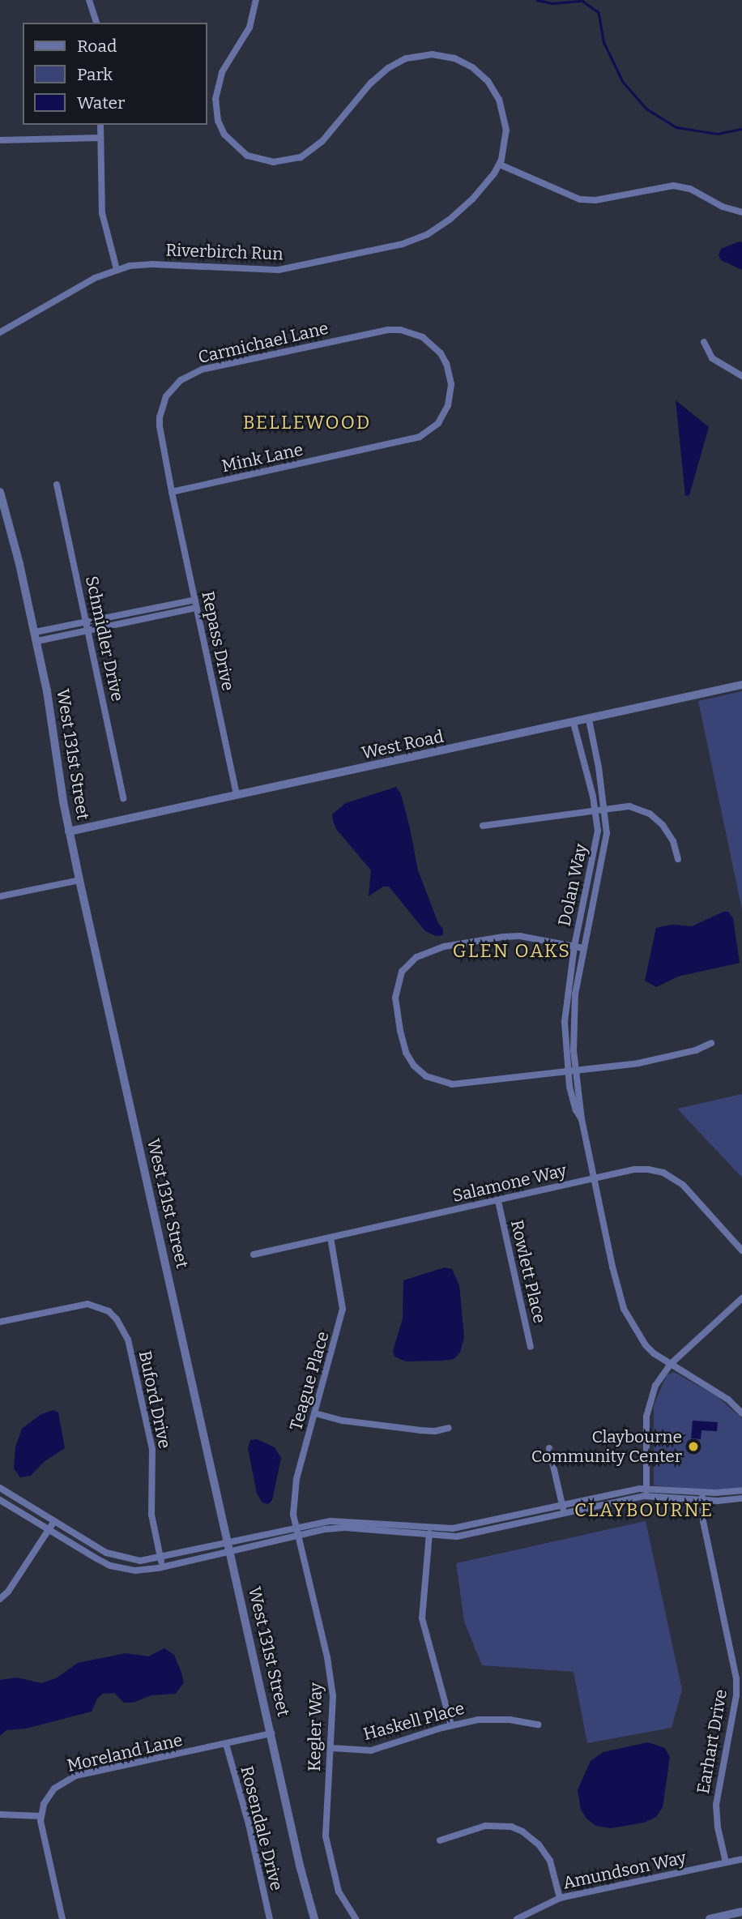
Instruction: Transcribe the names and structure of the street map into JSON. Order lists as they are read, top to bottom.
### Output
{
  "streets": {
    "street": [
      "Riverbirch Run",
      "Carmichael Lane",
      "Mink Lane",
      "Schmidler Drive",
      "Repass Drive",
      "West Road",
      "West 131st Street",
      "Dolan Way",
      "Salamone Way",
      "Rowlett Place",
      "Teague Place",
      "Buford Drive",
      "Haskell Place",
      "Kegler Way",
      "Earhart Drive",
      "Moreland Lane",
      "Rosendale Drive",
      "Amundson Way"
    ]
  },
  "crossings": [
    ["Carmichael Lane", "Mink Lane"],
    ["Carmichael Lane", "Repass Drive"],
    ["Mink Lane", "Repass Drive"],
    ["Repass Drive", "West Road"],
    ["West Road", "West 131st Street"],
    ["West Road", "Dolan Way"],
    ["West 131st Street", "Moreland Lane"],
    ["Dolan Way", "Salamone Way"],
    ["Salamone Way", "Rowlett Place"],
    ["Salamone Way", "Teague Place"],
    ["Teague Place", "Kegler Way"],
    ["Haskell Place", "Kegler Way"],
    ["Earhart Drive", "Amundson Way"],
    ["Moreland Lane", "Rosendale Drive"]
  ],
  "districts": ["BELLEWOOD", "GLEN OAKS", "CLAYBOURNE"],
  "places": ["Claybourne Community Center"],
  "legend": ["Road", "Park", "Water"]
}
